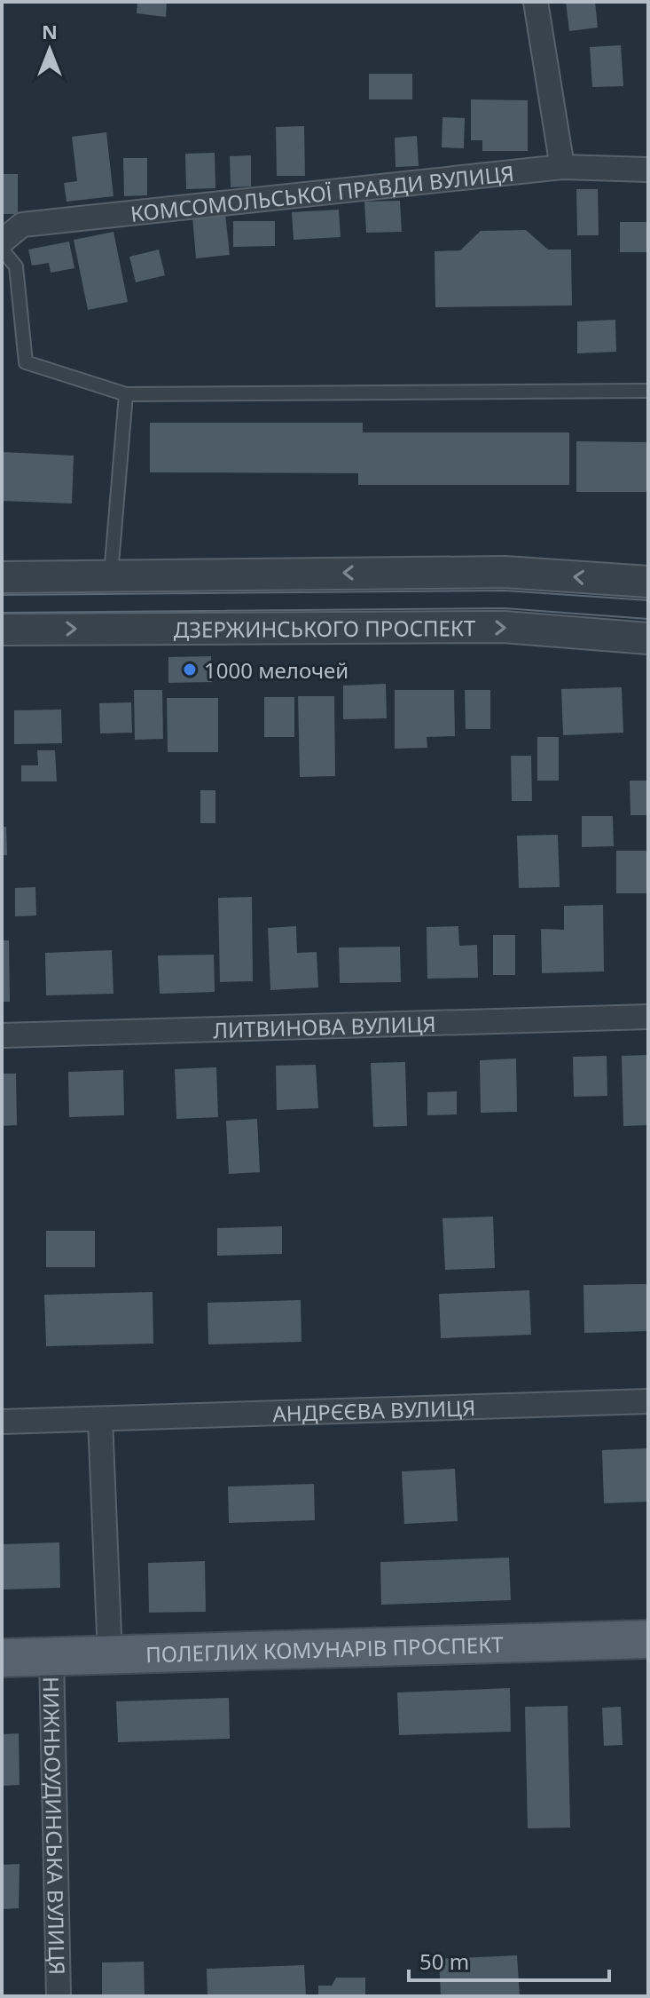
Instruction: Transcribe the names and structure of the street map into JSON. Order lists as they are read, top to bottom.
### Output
{
  "streets": {
    "main road": ["ПОЛЕГЛИХ КОМУНАРІВ ПРОСПЕКТ"],
    "street": [
      "КОМСОМОЛЬСЬКОЇ ПРАВДИ ВУЛИЦЯ",
      "ДЗЕРЖИНСЬКОГО ПРОСПЕКТ",
      "ЛИТВИНОВА ВУЛИЦЯ",
      "АНДРЄЄВА ВУЛИЦЯ",
      "НИЖНЬОУДИНСЬКА ВУЛИЦЯ"
    ]
  },
  "crossings": [
    ["ПОЛЕГЛИХ КОМУНАРІВ ПРОСПЕКТ", "НИЖНЬОУДИНСЬКА ВУЛИЦЯ"]
  ],
  "places": ["1000 мелочей"],
  "scale_bar": "50 m",
  "north": "top"
}
